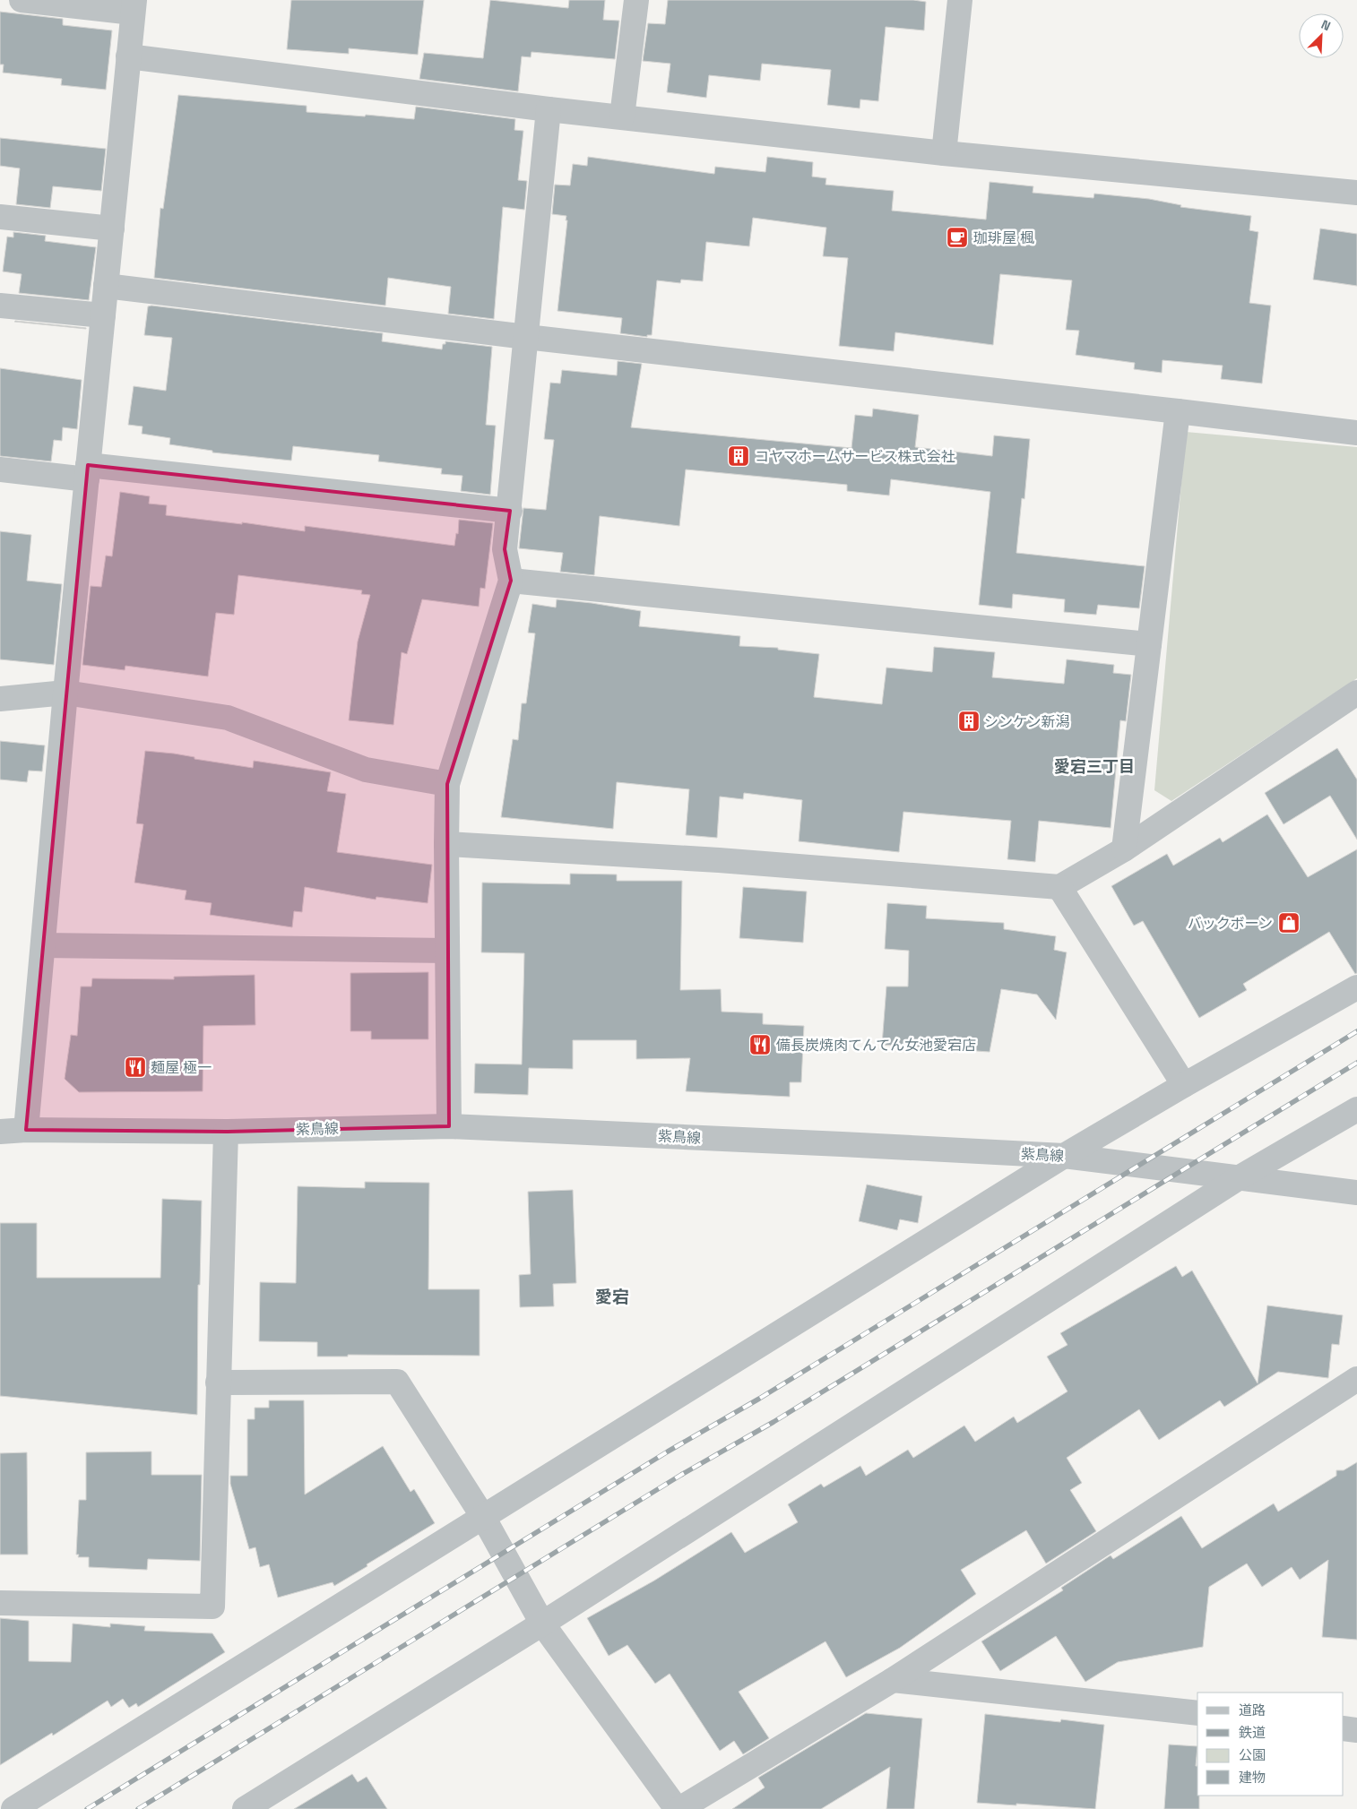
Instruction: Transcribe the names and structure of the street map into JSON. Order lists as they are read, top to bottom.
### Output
{
  "streets": {
    "street": ["紫鳥線"]
  },
  "districts": ["愛宕三丁目", "愛宕"],
  "places": {
    "cafe": ["珈琲屋 楓"],
    "building": ["コヤマホームサービス株式会社", "シンケン新潟"],
    "shop": ["バックボーン"],
    "restaurant": ["備長炭焼肉てんてん女池愛宕店", "麺屋 極一"]
  },
  "legend": [
    "道路",
    "鉄道",
    "公園",
    "建物"
  ],
  "north": "top right"
}
